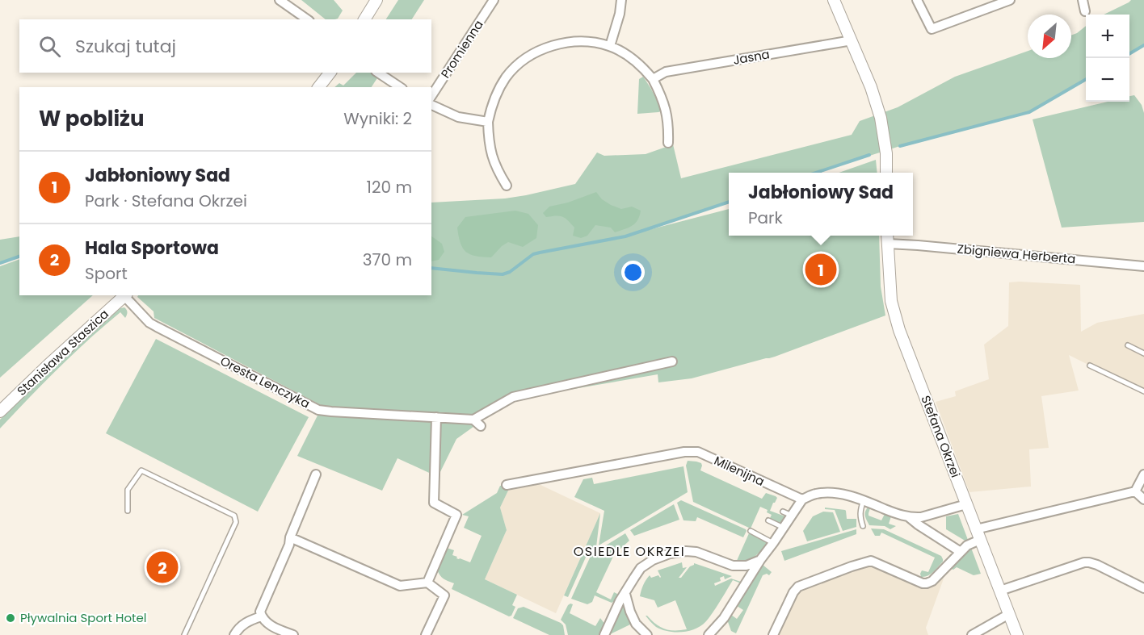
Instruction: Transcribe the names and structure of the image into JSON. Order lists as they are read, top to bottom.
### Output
{
  "streets": {
    "street": [
      "Promienna",
      "Jasna",
      "Zbigniewa Herberta",
      "Stanisława Staszica",
      "Oresta Lenczyka",
      "Stefana Okrzei",
      "Milenijna"
    ]
  },
  "crossings": [
    ["Zbigniewa Herberta", "Stefana Okrzei"],
    ["Stanisława Staszica", "Oresta Lenczyka"]
  ],
  "districts": ["OSIEDLE OKRZEI"],
  "places": ["Pływalnia Sport Hotel"],
  "north": "bottom left",
  "page": {
    "map_buttons": ["+", "−"],
    "search": "Szukaj tutaj",
    "heading": ["W pobliżu", "Wyniki: 2"],
    "list": [
      {
        "mark": "1",
        "name": "Jabłoniowy Sad",
        "note": "Park · Stefana Okrzei",
        "value": "120 m"
      },
      {
        "mark": "2",
        "name": "Hala Sportowa",
        "note": "Sport",
        "value": "370 m"
      }
    ],
    "popup": ["Jabłoniowy Sad", "Park"],
    "pins": ["1", "2"]
  }
}
